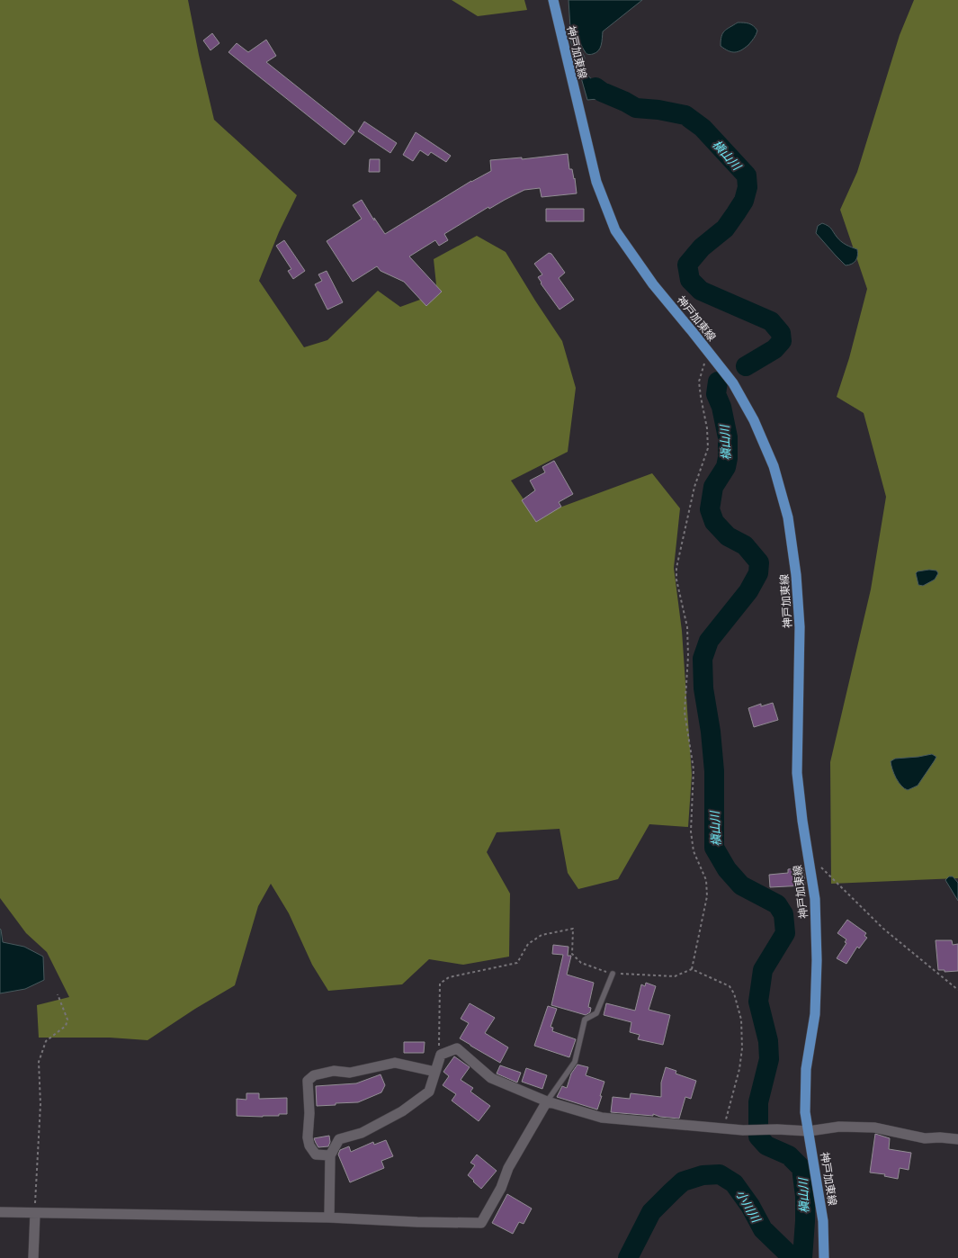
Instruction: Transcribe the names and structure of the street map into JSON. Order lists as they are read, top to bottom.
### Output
{
  "streets": {
    "main road": ["神戸加東線"]
  },
  "water": ["槇山川", "小川川"]
}
